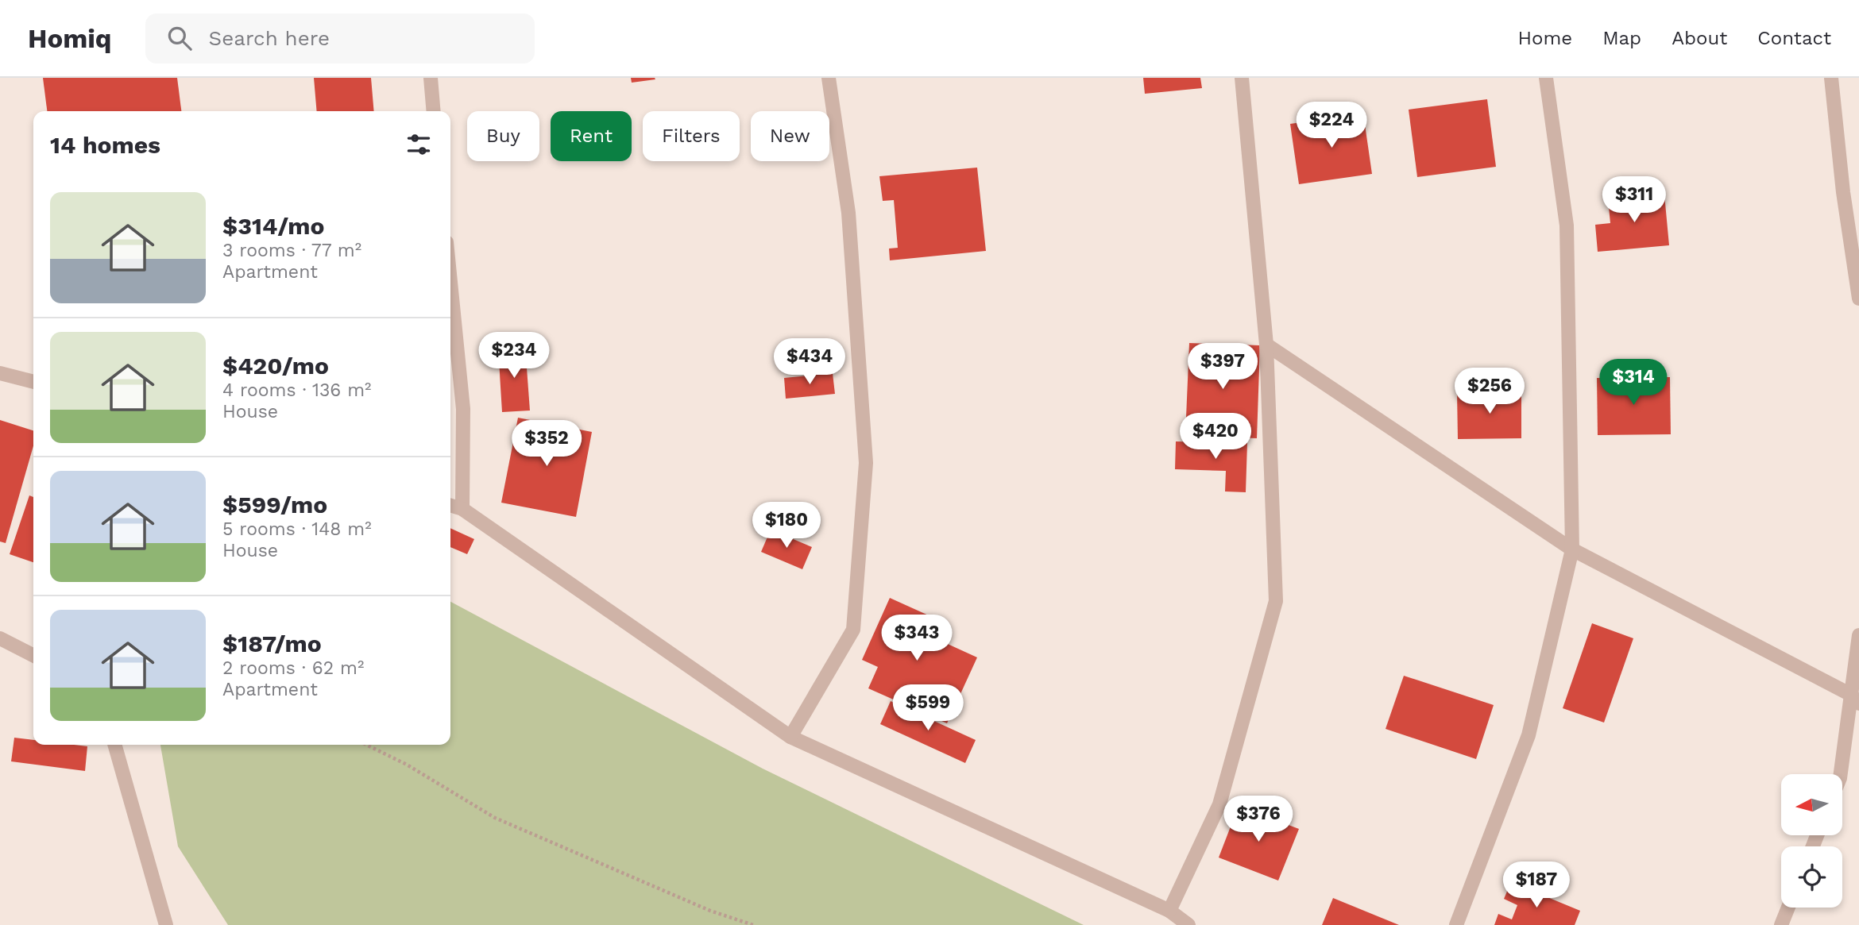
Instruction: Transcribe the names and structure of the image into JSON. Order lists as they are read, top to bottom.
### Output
{
  "north": "left",
  "page": {
    "header": "Homiq",
    "search": "Search here",
    "nav": [
      "Home",
      "Map",
      "About",
      "Contact"
    ],
    "price": [
      "$224",
      "$311",
      "$234",
      "$434",
      "$397",
      "$314",
      "$256",
      "$420",
      "$352",
      "$180",
      "$343",
      "$599",
      "$376",
      "$187"
    ],
    "chip": [
      "Buy",
      "Rent",
      "Filters",
      "New"
    ],
    "heading": "14 homes",
    "list": [
      {
        "name": "$314/mo",
        "note": "3 rooms · 77 m² · Apartment"
      },
      {
        "name": "$420/mo",
        "note": "4 rooms · 136 m² · House"
      },
      {
        "name": "$599/mo",
        "note": "5 rooms · 148 m² · House"
      },
      {
        "name": "$187/mo",
        "note": "2 rooms · 62 m² · Apartment"
      }
    ]
  }
}
